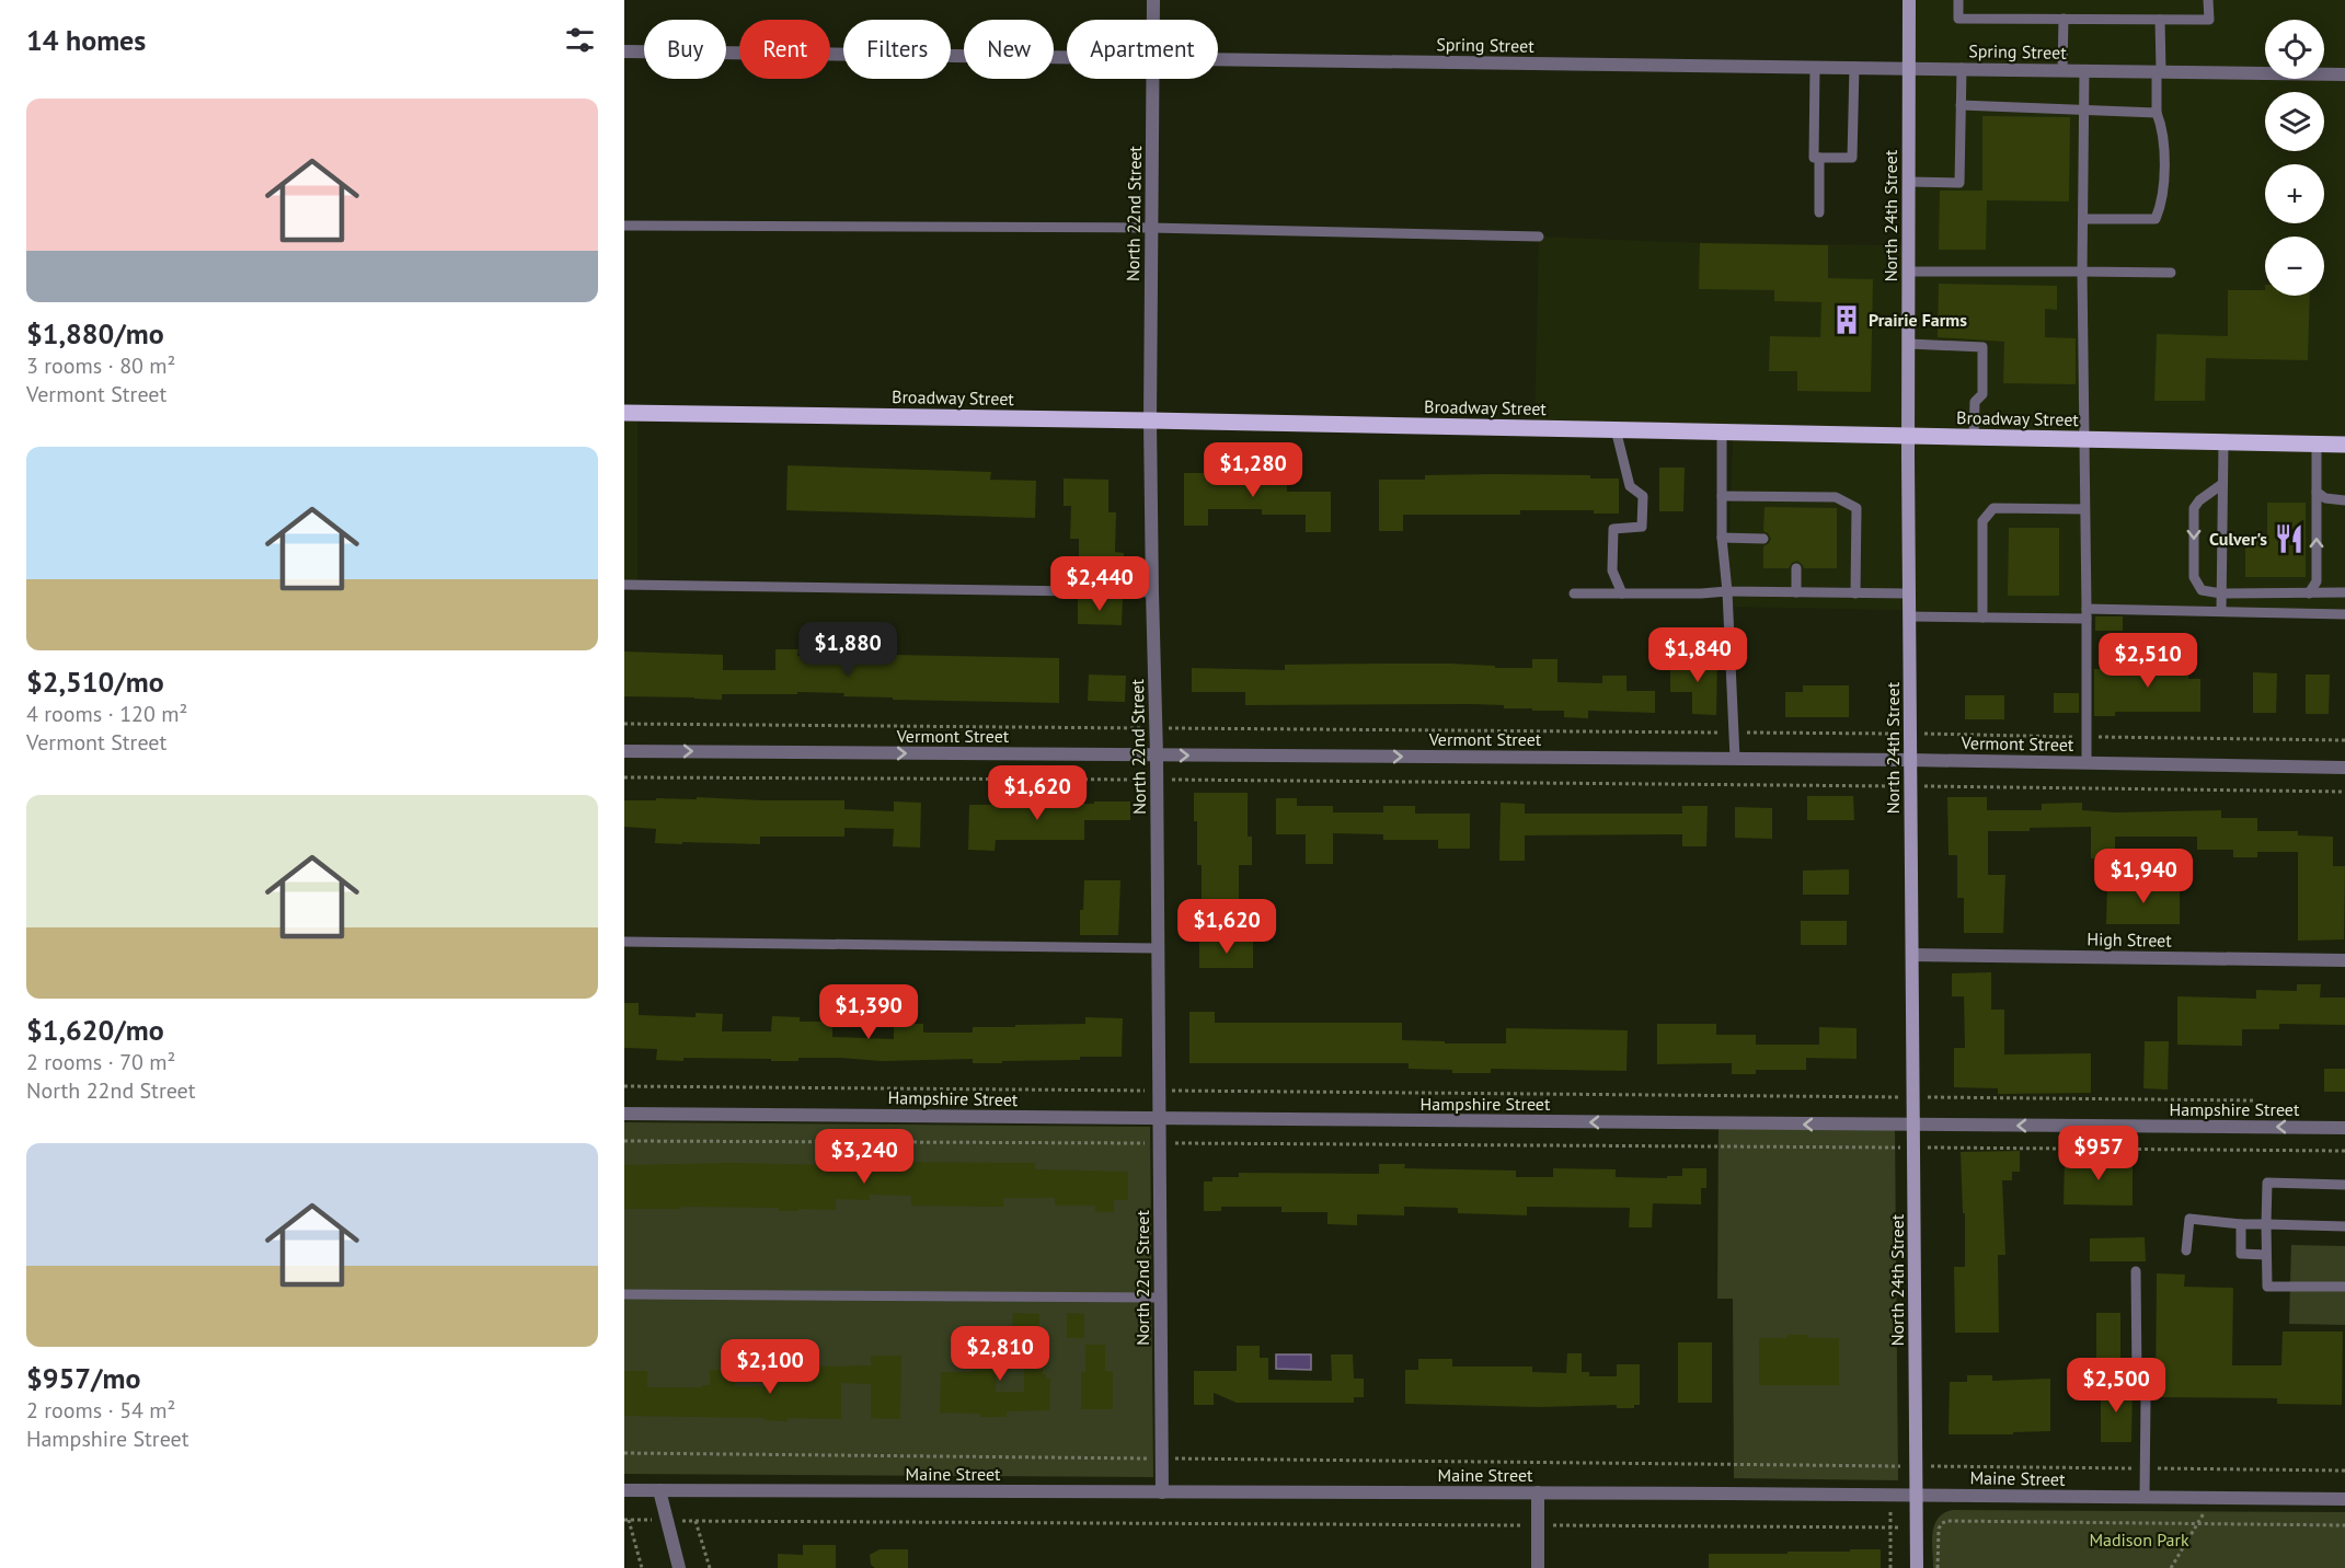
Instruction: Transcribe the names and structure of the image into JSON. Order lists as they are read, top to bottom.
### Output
{
  "streets": {
    "main road": ["North 24th Street", "Broadway Street"],
    "street": [
      "Spring Street",
      "North 22nd Street",
      "Vermont Street",
      "High Street",
      "Hampshire Street",
      "Maine Street"
    ]
  },
  "crossings": [
    ["Spring Street", "North 24th Street"],
    ["North 22nd Street", "Broadway Street"],
    ["North 22nd Street", "Vermont Street"],
    ["North 22nd Street", "Hampshire Street"],
    ["North 22nd Street", "Maine Street"],
    ["North 24th Street", "Broadway Street"],
    ["North 24th Street", "Vermont Street"],
    ["North 24th Street", "High Street"],
    ["North 24th Street", "Hampshire Street"],
    ["North 24th Street", "Maine Street"]
  ],
  "one_way": ["Vermont Street", "Hampshire Street"],
  "parks": ["Madison Park"],
  "places": {
    "building": ["Prairie Farms"],
    "restaurant": ["Culver's"]
  },
  "page": {
    "heading": "14 homes",
    "map_buttons": ["+", "−"],
    "chip": [
      "Buy",
      "Rent",
      "Filters",
      "New",
      "Apartment"
    ],
    "list": [
      {
        "name": "$1,880/mo",
        "note": "3 rooms · 80 m² · Vermont Street"
      },
      {
        "name": "$2,510/mo",
        "note": "4 rooms · 120 m² · Vermont Street"
      },
      {
        "name": "$1,620/mo",
        "note": "2 rooms · 70 m² · North 22nd Street"
      },
      {
        "name": "$957/mo",
        "note": "2 rooms · 54 m² · Hampshire Street"
      }
    ],
    "price": [
      "$1,280",
      "$2,440",
      "$1,880",
      "$1,840",
      "$2,510",
      "$1,620",
      "$1,940",
      "$1,620",
      "$1,390",
      "$957",
      "$3,240",
      "$2,810",
      "$2,100",
      "$2,500"
    ]
  }
}
